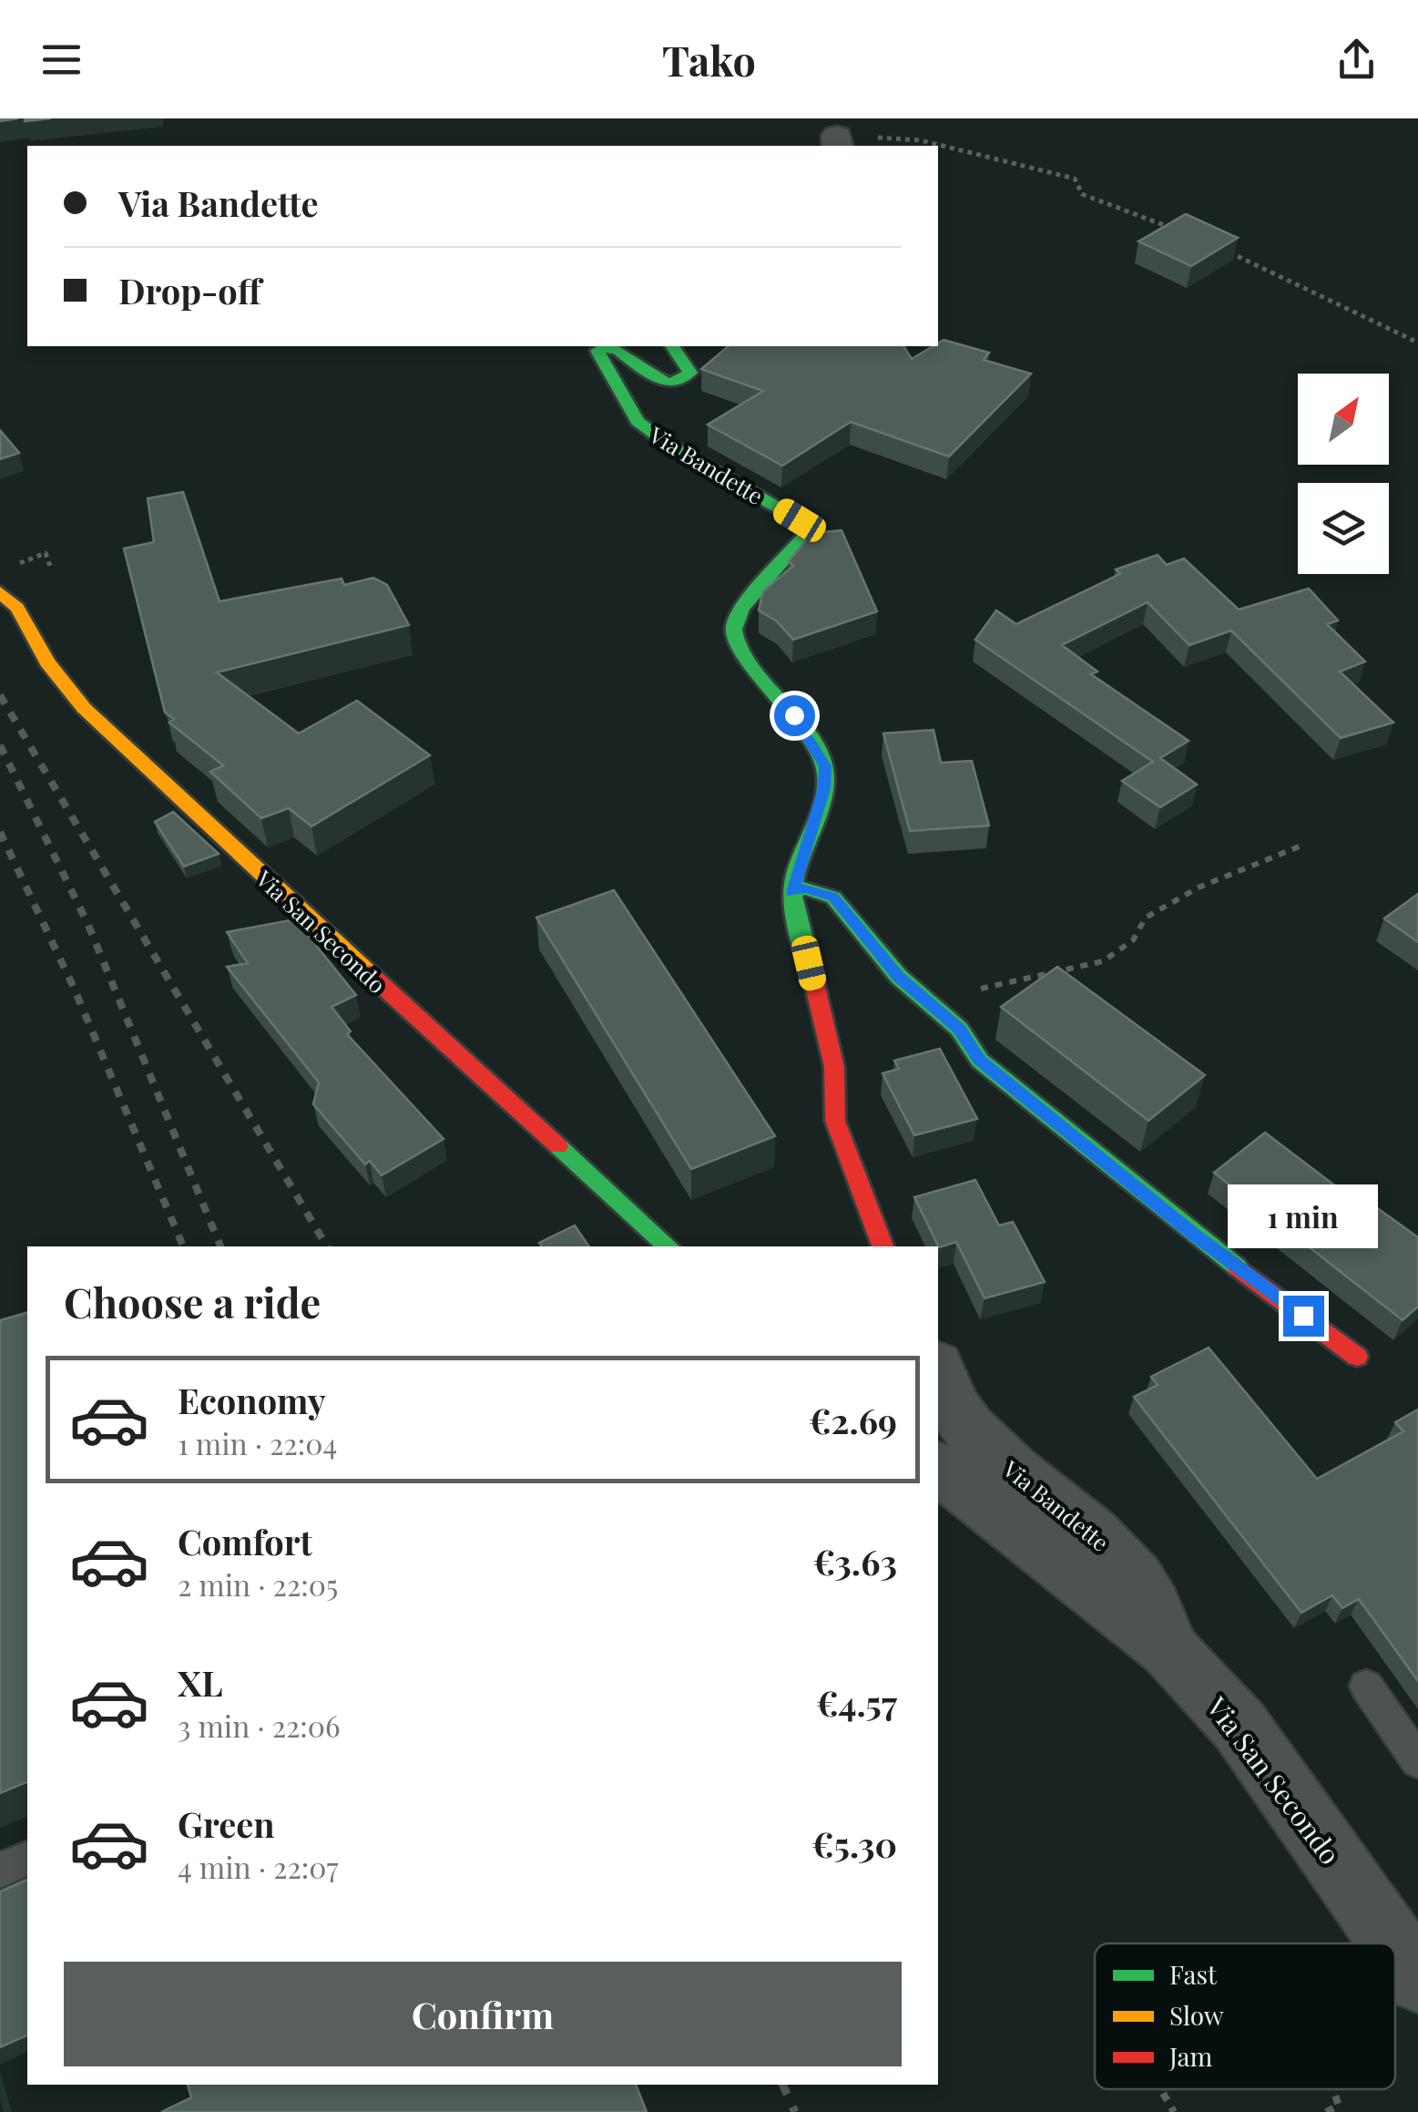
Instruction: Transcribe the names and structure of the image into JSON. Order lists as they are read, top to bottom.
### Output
{
  "streets": {
    "street": ["Via Bandette", "Via San Secondo"]
  },
  "crossings": [
    ["Via Bandette", "Via San Secondo"]
  ],
  "legend": ["Fast", "Slow", "Jam"],
  "north": "top right",
  "page": {
    "header": "Tako",
    "banner": ["Via Bandette", "Drop-off"],
    "bubble": "1 min",
    "heading": "Choose a ride",
    "list": [
      {
        "name": "Economy",
        "note": "1 min · 22:04",
        "value": "€2.69"
      },
      {
        "name": "Comfort",
        "note": "2 min · 22:05",
        "value": "€3.63"
      },
      {
        "name": "XL",
        "note": "3 min · 22:06",
        "value": "€4.57"
      },
      {
        "name": "Green",
        "note": "4 min · 22:07",
        "value": "€5.30"
      }
    ],
    "buttons": "Confirm"
  }
}
